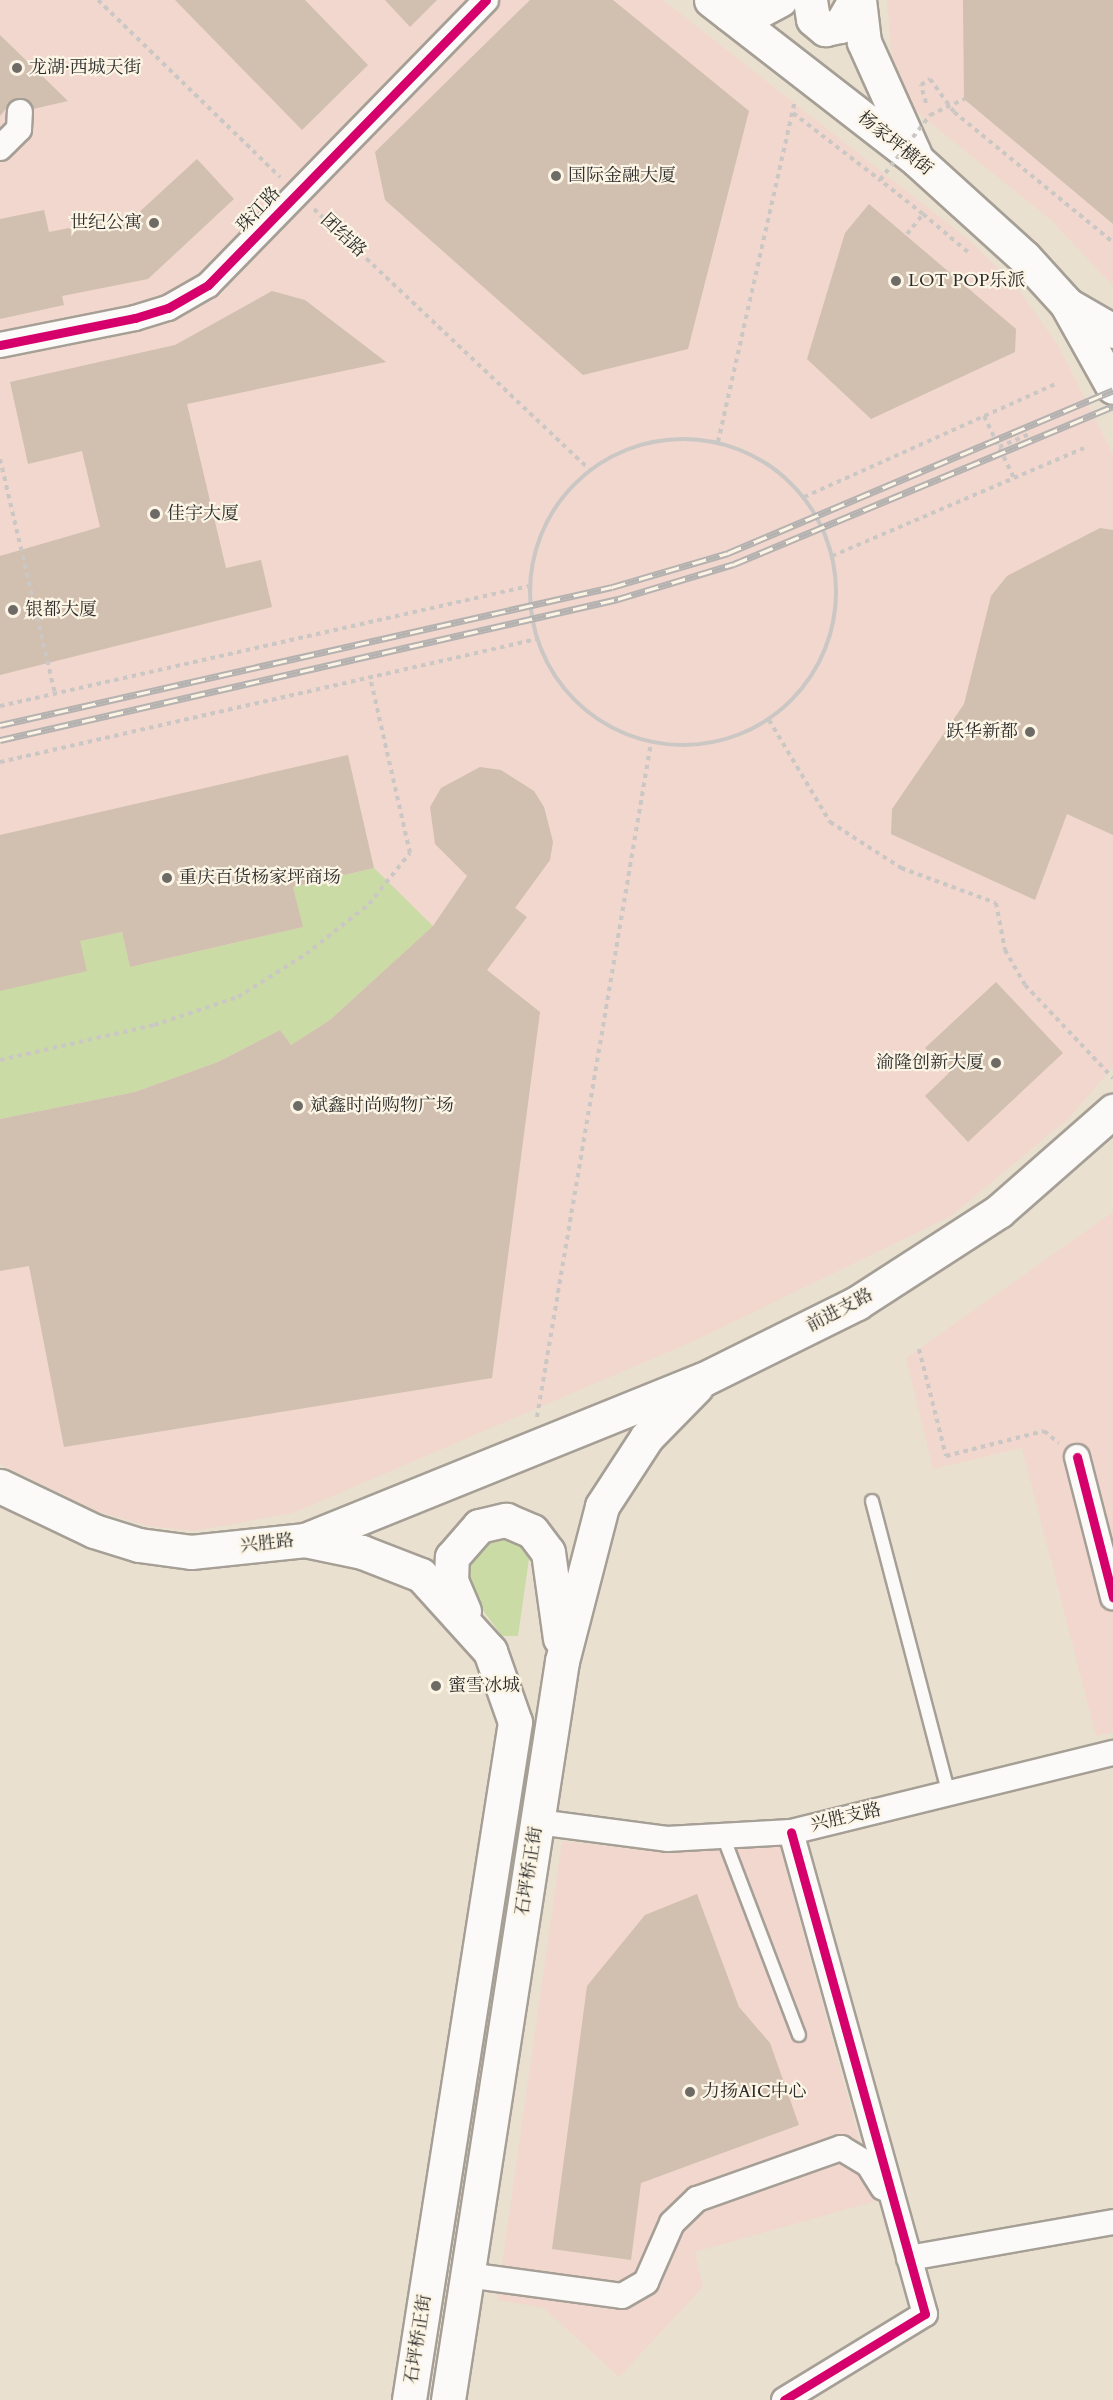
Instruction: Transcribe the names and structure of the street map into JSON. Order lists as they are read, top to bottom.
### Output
{
  "streets": {
    "main road": [
      "杨家坪横街",
      "前进支路",
      "兴胜路",
      "石坪桥正街"
    ],
    "street": ["珠江路", "兴胜支路"],
    "path": ["团结路"]
  },
  "crossings": [
    ["珠江路", "团结路"],
    ["前进支路", "兴胜路"],
    ["前进支路", "石坪桥正街"],
    ["兴胜路", "石坪桥正街"],
    ["兴胜支路", "石坪桥正街"]
  ],
  "places": [
    "龙湖·西城天街",
    "国际金融大厦",
    "世纪公寓",
    "LOT POP乐派",
    "佳宇大厦",
    "银都大厦",
    "跃华新都",
    "重庆百货杨家坪商场",
    "渝隆创新大厦",
    "斌鑫时尚购物广场",
    "蜜雪冰城",
    "力扬AIC中心"
  ]
}
